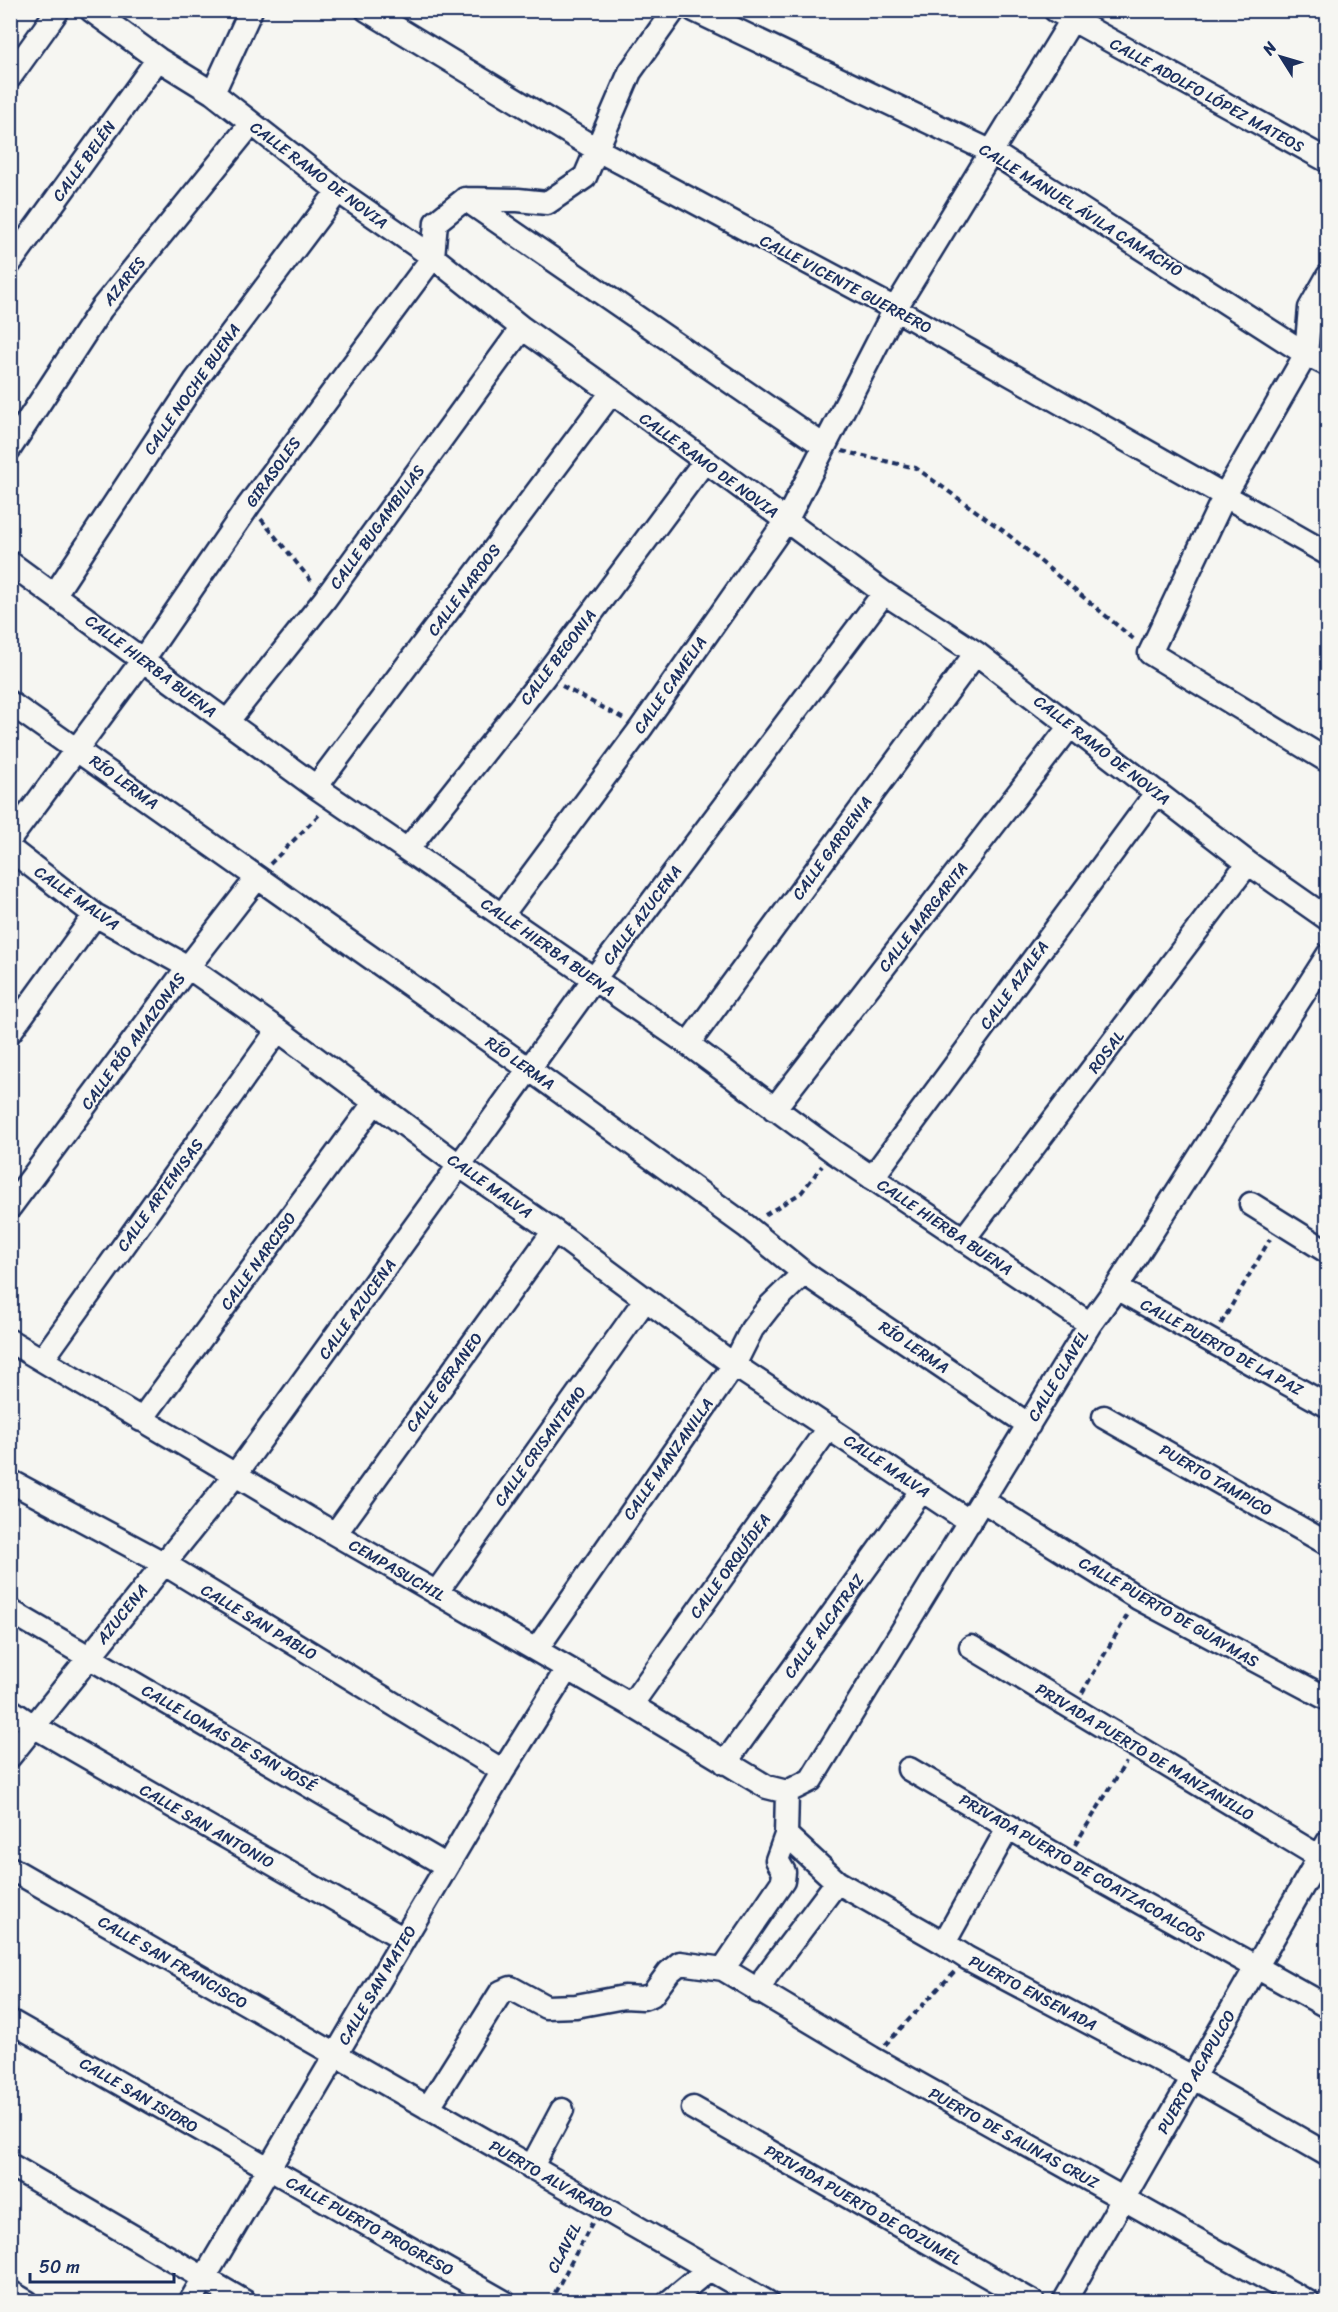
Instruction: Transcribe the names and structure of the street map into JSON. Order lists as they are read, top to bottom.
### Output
{
  "streets": {
    "street": [
      "CALLE ADOLFO LÓPEZ MATEOS",
      "CALLE BELÉN",
      "CALLE RAMO DE NOVIA",
      "CALLE MANUEL ÁVILA CAMACHO",
      "AZARES",
      "CALLE VICENTE GUERRERO",
      "CALLE NOCHE BUENA",
      "GIRASOLES",
      "CALLE BUGAMBILIAS",
      "CALLE NARDOS",
      "CALLE BEGONIA",
      "CALLE HIERBA BUENA",
      "CALLE CAMELIA",
      "RÍO LERMA",
      "CALLE GARDENIA",
      "CALLE MALVA",
      "CALLE AZUCENA",
      "CALLE MARGARITA",
      "CALLE AZALEA",
      "CALLE RÍO AMAZONAS",
      "ROSAL",
      "CALLE ARTEMISAS",
      "CALLE NARCISO",
      "CALLE PUERTO DE LA PAZ",
      "CALLE CLAVEL",
      "CALLE GERANEO",
      "CALLE CRISANTEMO",
      "CALLE MANZANILLA",
      "PUERTO TAMPICO",
      "CALLE ORQUÍDEA",
      "CEMPASUCHIL",
      "CALLE PUERTO DE GUAYMAS",
      "AZUCENA",
      "CALLE SAN PABLO",
      "CALLE ALCATRAZ",
      "CALLE LOMAS DE SAN JOSÉ",
      "PRIVADA PUERTO DE MANZANILLO",
      "CALLE SAN ANTONIO",
      "PRIVADA PUERTO DE COATZACOALCOS",
      "CALLE SAN FRANCISCO",
      "CALLE SAN MATEO",
      "PUERTO ENSENADA",
      "PUERTO ACAPULCO",
      "CALLE SAN ISIDRO",
      "PUERTO DE SALINAS CRUZ",
      "PUERTO ALVARADO",
      "PRIVADA PUERTO DE COZUMEL",
      "CALLE PUERTO PROGRESO"
    ],
    "path": ["CLAVEL"]
  },
  "crossings": [
    ["CALLE ADOLFO LÓPEZ MATEOS", "CALLE CAMELIA"],
    ["CALLE BELÉN", "CALLE RAMO DE NOVIA"],
    ["CALLE RAMO DE NOVIA", "AZARES"],
    ["CALLE RAMO DE NOVIA", "CALLE NOCHE BUENA"],
    ["CALLE RAMO DE NOVIA", "GIRASOLES"],
    ["CALLE RAMO DE NOVIA", "CALLE BUGAMBILIAS"],
    ["CALLE RAMO DE NOVIA", "CALLE NARDOS"],
    ["CALLE RAMO DE NOVIA", "CALLE BEGONIA"],
    ["CALLE RAMO DE NOVIA", "CALLE CAMELIA"],
    ["CALLE RAMO DE NOVIA", "CALLE GARDENIA"],
    ["CALLE RAMO DE NOVIA", "CALLE AZUCENA"],
    ["CALLE RAMO DE NOVIA", "CALLE MARGARITA"],
    ["CALLE RAMO DE NOVIA", "CALLE AZALEA"],
    ["CALLE RAMO DE NOVIA", "ROSAL"],
    ["CALLE MANUEL ÁVILA CAMACHO", "CALLE CAMELIA"],
    ["CALLE VICENTE GUERRERO", "CALLE CAMELIA"],
    ["CALLE NOCHE BUENA", "CALLE HIERBA BUENA"],
    ["GIRASOLES", "CALLE HIERBA BUENA"],
    ["GIRASOLES", "RÍO LERMA"],
    ["CALLE BUGAMBILIAS", "CALLE HIERBA BUENA"],
    ["CALLE NARDOS", "CALLE HIERBA BUENA"],
    ["CALLE BEGONIA", "CALLE HIERBA BUENA"],
    ["CALLE HIERBA BUENA", "CALLE CAMELIA"],
    ["CALLE HIERBA BUENA", "CALLE GARDENIA"],
    ["CALLE HIERBA BUENA", "CALLE AZUCENA"],
    ["CALLE HIERBA BUENA", "CALLE MARGARITA"],
    ["CALLE HIERBA BUENA", "CALLE AZALEA"],
    ["CALLE HIERBA BUENA", "ROSAL"],
    ["CALLE HIERBA BUENA", "CALLE CLAVEL"],
    ["RÍO LERMA", "CALLE AZUCENA"],
    ["RÍO LERMA", "CALLE RÍO AMAZONAS"],
    ["RÍO LERMA", "CALLE CLAVEL"],
    ["RÍO LERMA", "CALLE MANZANILLA"],
    ["CALLE MALVA", "CALLE AZUCENA"],
    ["CALLE MALVA", "CALLE RÍO AMAZONAS"],
    ["CALLE MALVA", "CALLE ARTEMISAS"],
    ["CALLE MALVA", "CALLE NARCISO"],
    ["CALLE MALVA", "CALLE CLAVEL"],
    ["CALLE MALVA", "CALLE GERANEO"],
    ["CALLE MALVA", "CALLE CRISANTEMO"],
    ["CALLE MALVA", "CALLE MANZANILLA"],
    ["CALLE MALVA", "CALLE ORQUÍDEA"],
    ["CALLE MALVA", "CALLE ALCATRAZ"],
    ["CALLE AZUCENA", "CEMPASUCHIL"],
    ["CALLE AZUCENA", "AZUCENA"],
    ["CALLE ARTEMISAS", "CEMPASUCHIL"],
    ["CALLE NARCISO", "CEMPASUCHIL"],
    ["CALLE PUERTO DE LA PAZ", "CALLE CLAVEL"],
    ["CALLE CLAVEL", "CEMPASUCHIL"],
    ["CALLE CLAVEL", "CALLE PUERTO DE GUAYMAS"],
    ["CALLE GERANEO", "CEMPASUCHIL"],
    ["CALLE CRISANTEMO", "CEMPASUCHIL"],
    ["CALLE MANZANILLA", "CEMPASUCHIL"],
    ["CALLE ORQUÍDEA", "CEMPASUCHIL"],
    ["CEMPASUCHIL", "AZUCENA"],
    ["CEMPASUCHIL", "CALLE ALCATRAZ"],
    ["CEMPASUCHIL", "CALLE SAN MATEO"],
    ["AZUCENA", "CALLE SAN PABLO"],
    ["AZUCENA", "CALLE LOMAS DE SAN JOSÉ"],
    ["AZUCENA", "CALLE SAN ANTONIO"],
    ["CALLE SAN PABLO", "CALLE SAN MATEO"],
    ["CALLE LOMAS DE SAN JOSÉ", "CALLE SAN MATEO"],
    ["PRIVADA PUERTO DE MANZANILLO", "PUERTO ACAPULCO"],
    ["CALLE SAN ANTONIO", "CALLE SAN MATEO"],
    ["PRIVADA PUERTO DE COATZACOALCOS", "PUERTO ACAPULCO"],
    ["CALLE SAN FRANCISCO", "CALLE SAN MATEO"],
    ["CALLE SAN FRANCISCO", "PUERTO ALVARADO"],
    ["CALLE SAN MATEO", "CALLE SAN ISIDRO"],
    ["CALLE SAN MATEO", "PUERTO ALVARADO"],
    ["CALLE SAN MATEO", "CALLE PUERTO PROGRESO"],
    ["PUERTO ENSENADA", "PUERTO ACAPULCO"],
    ["PUERTO ACAPULCO", "PUERTO DE SALINAS CRUZ"],
    ["CALLE SAN ISIDRO", "CALLE PUERTO PROGRESO"],
    ["PUERTO ALVARADO", "CLAVEL"]
  ],
  "scale_bar": "50 m",
  "north": "top left"
}
